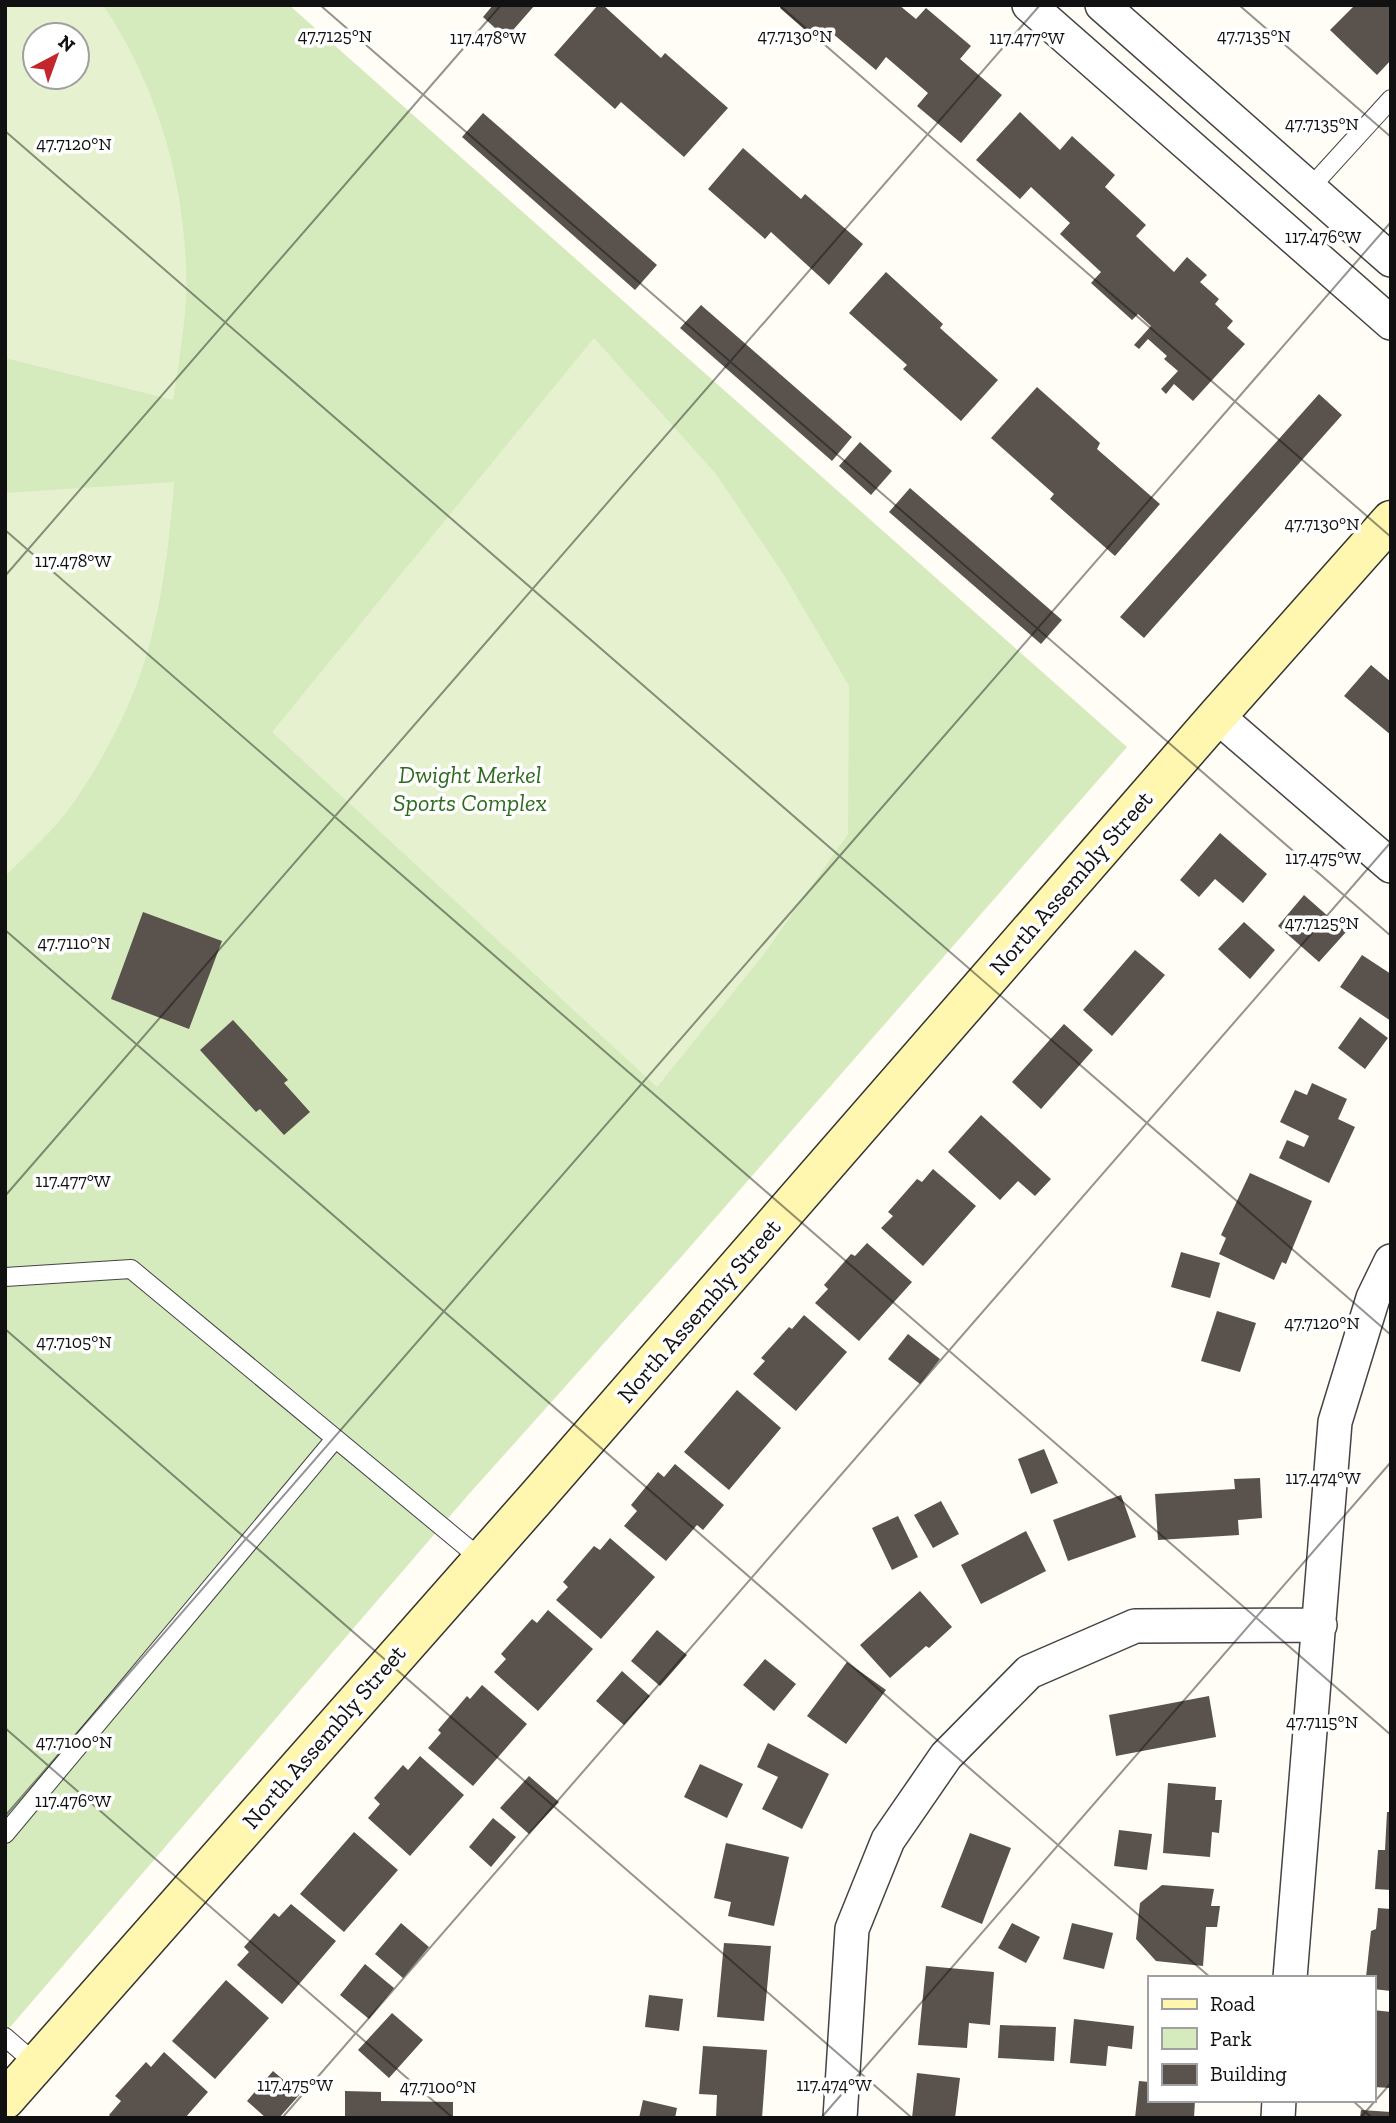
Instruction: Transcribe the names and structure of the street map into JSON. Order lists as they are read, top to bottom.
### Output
{
  "streets": {
    "main road": ["North Assembly Street"]
  },
  "parks": ["Dwight Merkel Sports Complex"],
  "legend": ["Road", "Park", "Building"],
  "north": "top right",
  "coordinates": [
    "47.7125°N",
    "47.7130°N",
    "47.7135°N",
    "117.478°W",
    "117.477°W",
    "47.7120°N",
    "117.476°W",
    "117.475°W",
    "47.7110°N",
    "47.7105°N",
    "117.474°W",
    "47.7115°N",
    "47.7100°N"
  ]
}
